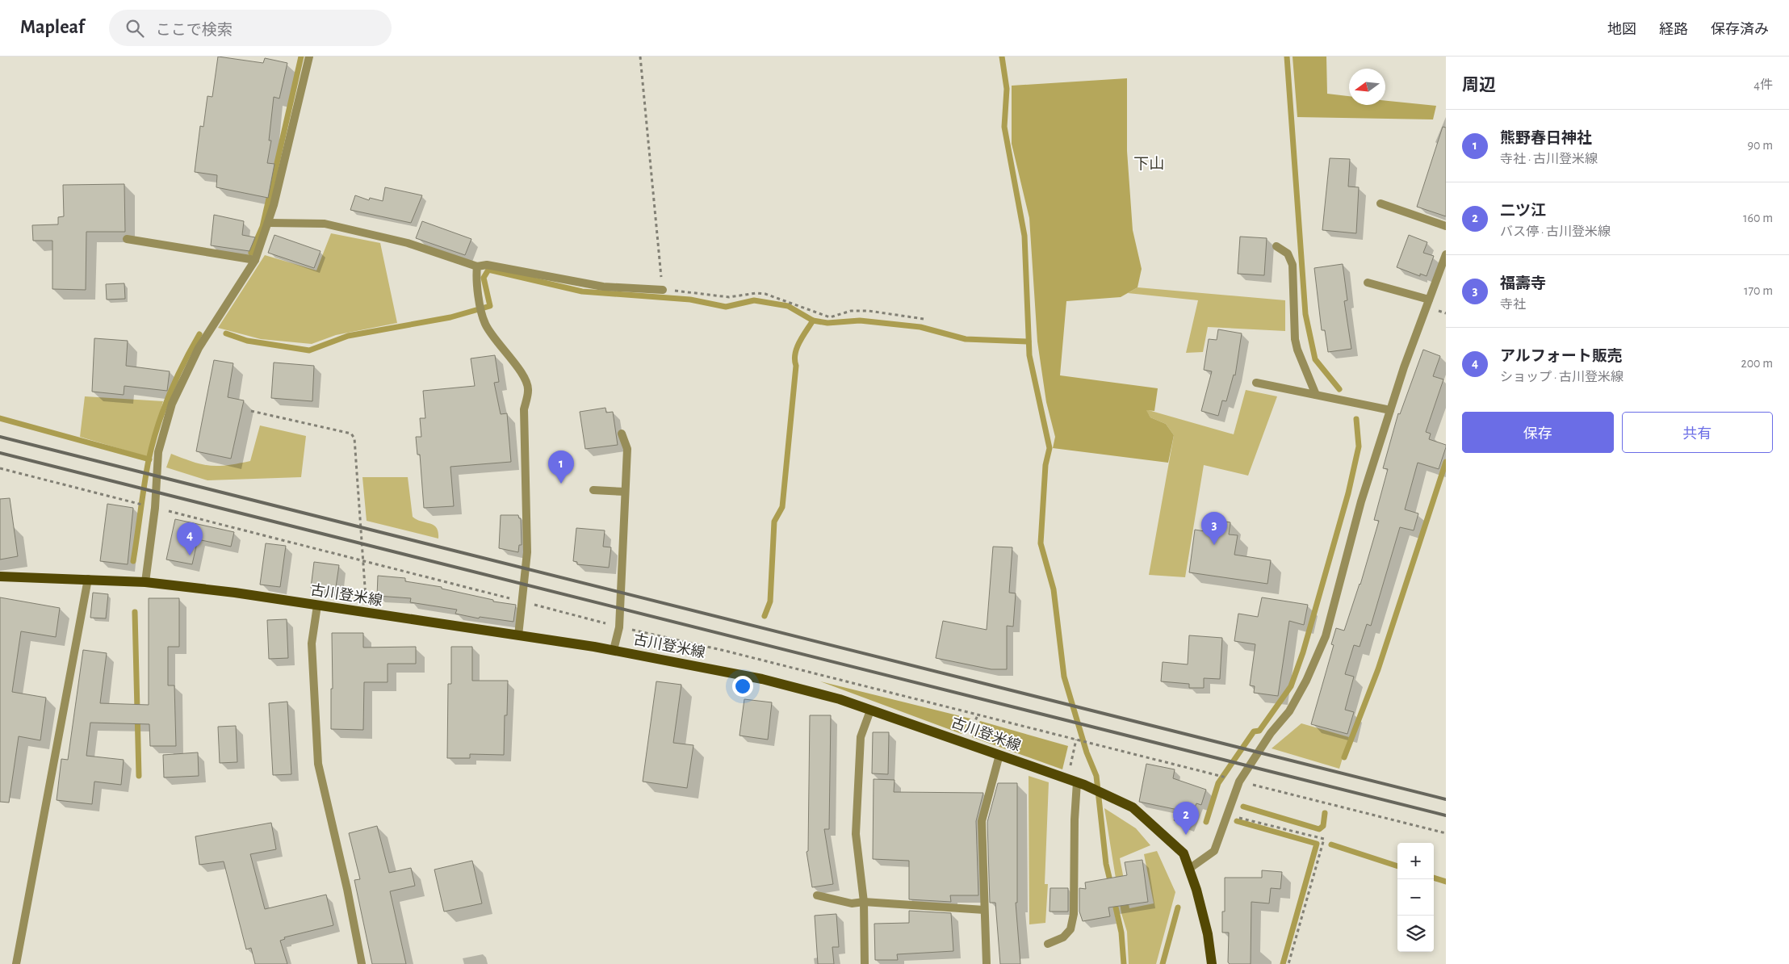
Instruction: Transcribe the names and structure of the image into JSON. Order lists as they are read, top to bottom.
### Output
{
  "streets": {
    "main road": ["古川登米線"]
  },
  "districts": ["下山"],
  "north": "left",
  "page": {
    "header": "Mapleaf",
    "search": "ここで検索",
    "nav": ["地図", "経路", "保存済み"],
    "heading": ["周辺", "4件"],
    "list": [
      {
        "mark": "1",
        "name": "熊野春日神社",
        "note": "寺社 · 古川登米線",
        "value": "90 m"
      },
      {
        "mark": "2",
        "name": "二ツ江",
        "note": "バス停 · 古川登米線",
        "value": "160 m"
      },
      {
        "mark": "3",
        "name": "福壽寺",
        "note": "寺社",
        "value": "170 m"
      },
      {
        "mark": "4",
        "name": "アルフォート販売",
        "note": "ショップ · 古川登米線",
        "value": "200 m"
      }
    ],
    "buttons": ["保存", "共有"],
    "pins": [
      "1",
      "3",
      "4",
      "2"
    ],
    "map_buttons": ["+", "−"]
  }
}
